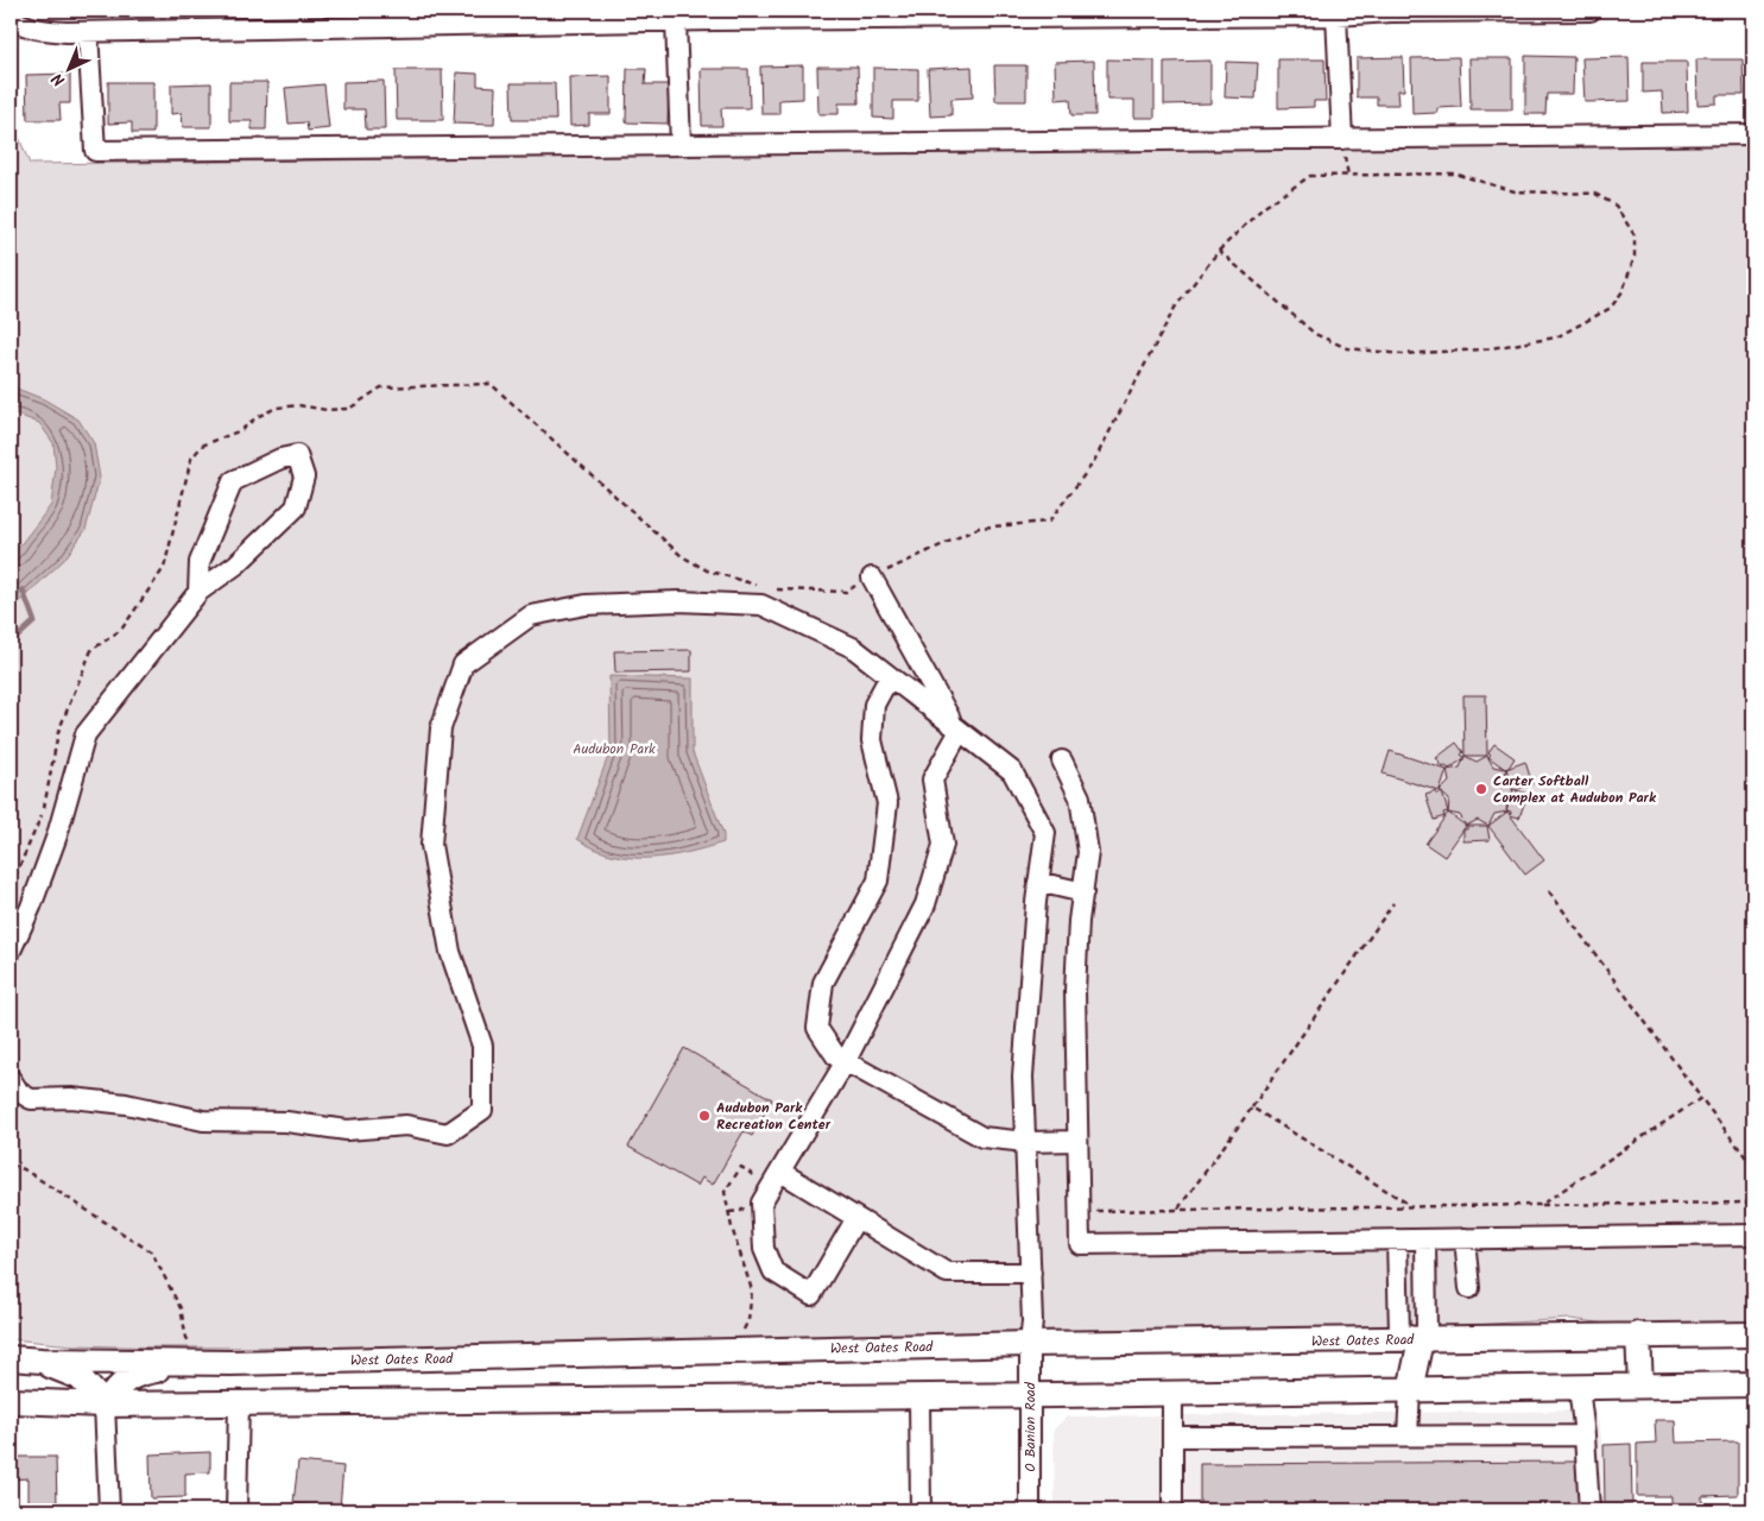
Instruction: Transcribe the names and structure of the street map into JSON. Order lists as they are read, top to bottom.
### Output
{
  "streets": {
    "main road": ["West Oates Road"],
    "street": ["O Banion Road"]
  },
  "crossings": [
    ["West Oates Road", "O Banion Road"]
  ],
  "parks": ["Audubon Park"],
  "places": ["Carter Softball Complex at Audubon Park", "Audubon Park Recreation Center"],
  "north": "bottom left"
}
